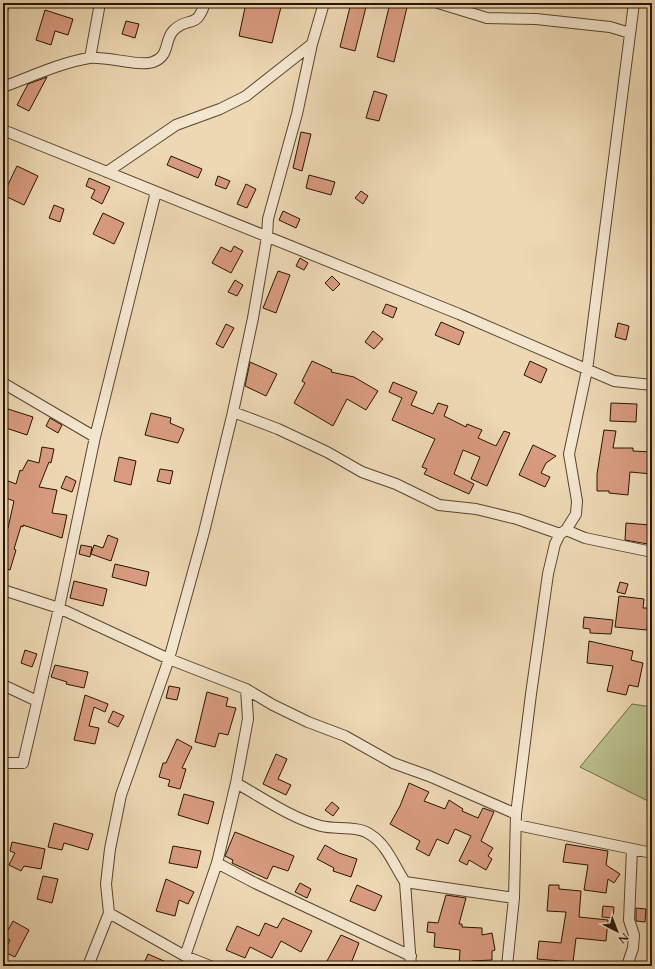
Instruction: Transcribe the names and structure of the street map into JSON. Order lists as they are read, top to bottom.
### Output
{
  "north": "bottom right"
}
